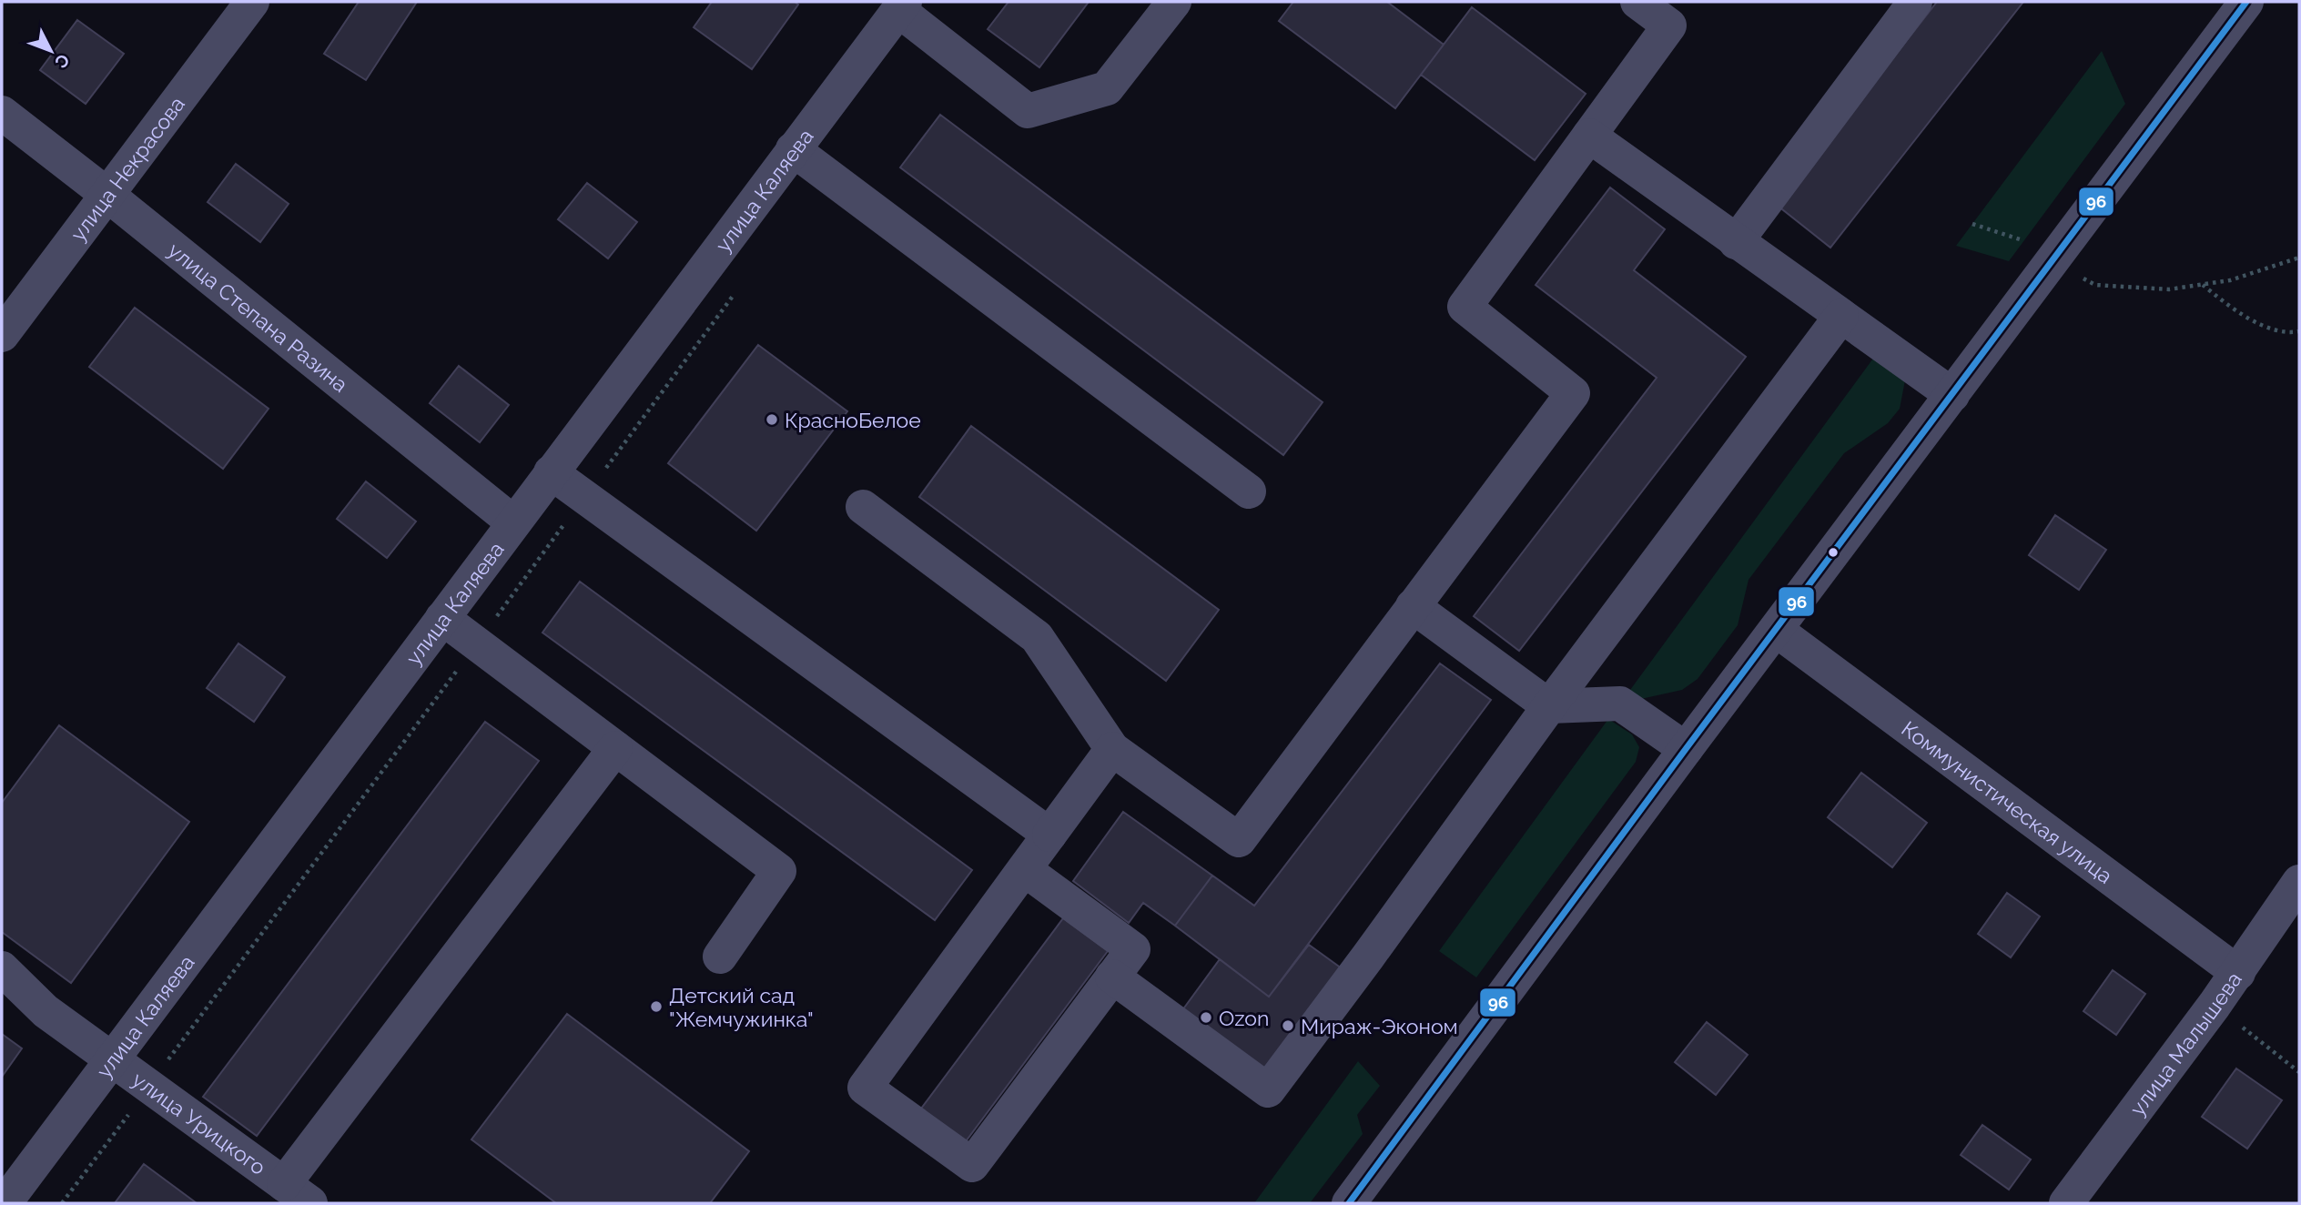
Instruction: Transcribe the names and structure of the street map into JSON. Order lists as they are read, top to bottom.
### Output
{
  "streets": {
    "street": [
      "улица Некрасова",
      "улица Каляева",
      "улица Степана Разина",
      "Коммунистическая улица",
      "улица Малышева",
      "улица Урицкого"
    ]
  },
  "crossings": [
    ["улица Некрасова", "улица Степана Разина"],
    ["улица Каляева", "улица Степана Разина"],
    ["улица Каляева", "улица Урицкого"],
    ["Коммунистическая улица", "улица Малышева"]
  ],
  "places": [
    "КрасноБелое",
    "Детский сад \"Жемчужинка\"",
    "Ozon",
    "Мираж-Эконом"
  ],
  "lines": ["transit line 96"],
  "north": "bottom right"
}
